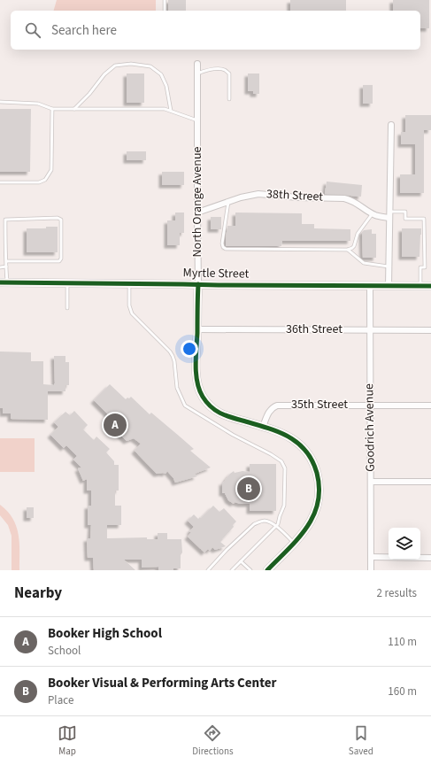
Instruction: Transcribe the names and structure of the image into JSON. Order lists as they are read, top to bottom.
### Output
{
  "streets": {
    "street": [
      "38th Street",
      "North Orange Avenue",
      "Myrtle Street",
      "36th Street",
      "35th Street",
      "Goodrich Avenue"
    ]
  },
  "crossings": [
    ["38th Street", "North Orange Avenue"],
    ["North Orange Avenue", "Myrtle Street"],
    ["North Orange Avenue", "36th Street"],
    ["North Orange Avenue", "35th Street"],
    ["Myrtle Street", "Goodrich Avenue"],
    ["36th Street", "Goodrich Avenue"],
    ["35th Street", "Goodrich Avenue"]
  ],
  "page": {
    "search": "Search here",
    "pins": ["A", "B"],
    "heading": ["Nearby", "2 results"],
    "list": [
      {
        "mark": "A",
        "name": "Booker High School",
        "note": "School",
        "value": "110 m"
      },
      {
        "mark": "B",
        "name": "Booker Visual & Performing Arts Center",
        "note": "Place",
        "value": "160 m"
      }
    ],
    "nav": ["Map", "Directions", "Saved"]
  }
}
